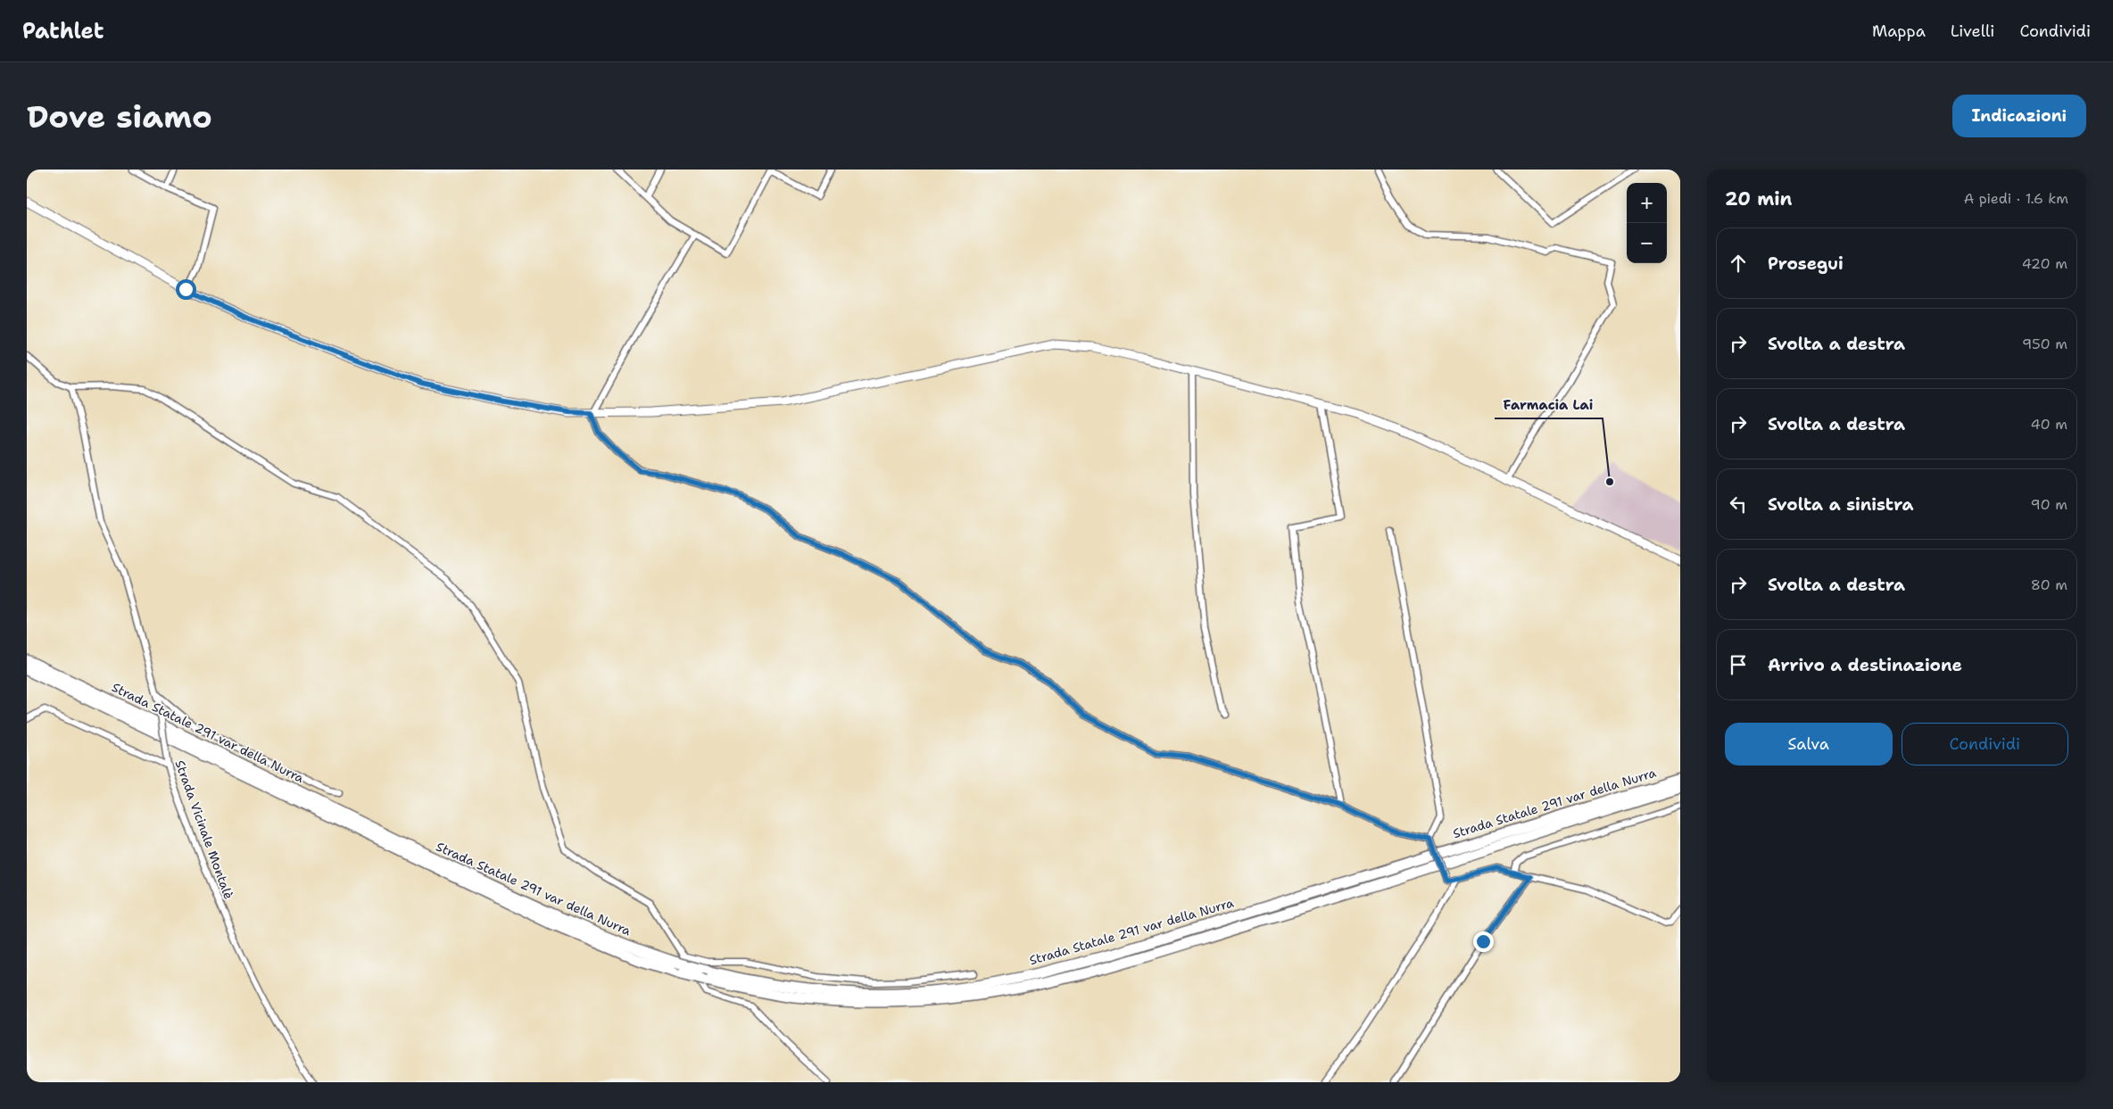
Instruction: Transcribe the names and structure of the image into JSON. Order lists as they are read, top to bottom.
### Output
{
  "streets": {
    "highway": ["Strada Statale 291 var della Nurra"],
    "street": ["Strada Vicinale Montalè"]
  },
  "places": ["Farmacia Lai"],
  "page": {
    "header": "Pathlet",
    "nav": ["Mappa", "Livelli", "Condividi"],
    "buttons": [
      "Indicazioni",
      ["Salva", "Condividi"]
    ],
    "title": "Dove siamo",
    "heading": ["20 min", "A piedi · 1.6 km"],
    "map_buttons": ["+", "−"],
    "list": [
      ["Prosegui", "420 m"],
      ["Svolta a destra", "950 m"],
      ["Svolta a destra", "40 m"],
      ["Svolta a sinistra", "90 m"],
      ["Svolta a destra", "80 m"],
      "Arrivo a destinazione"
    ]
  }
}
